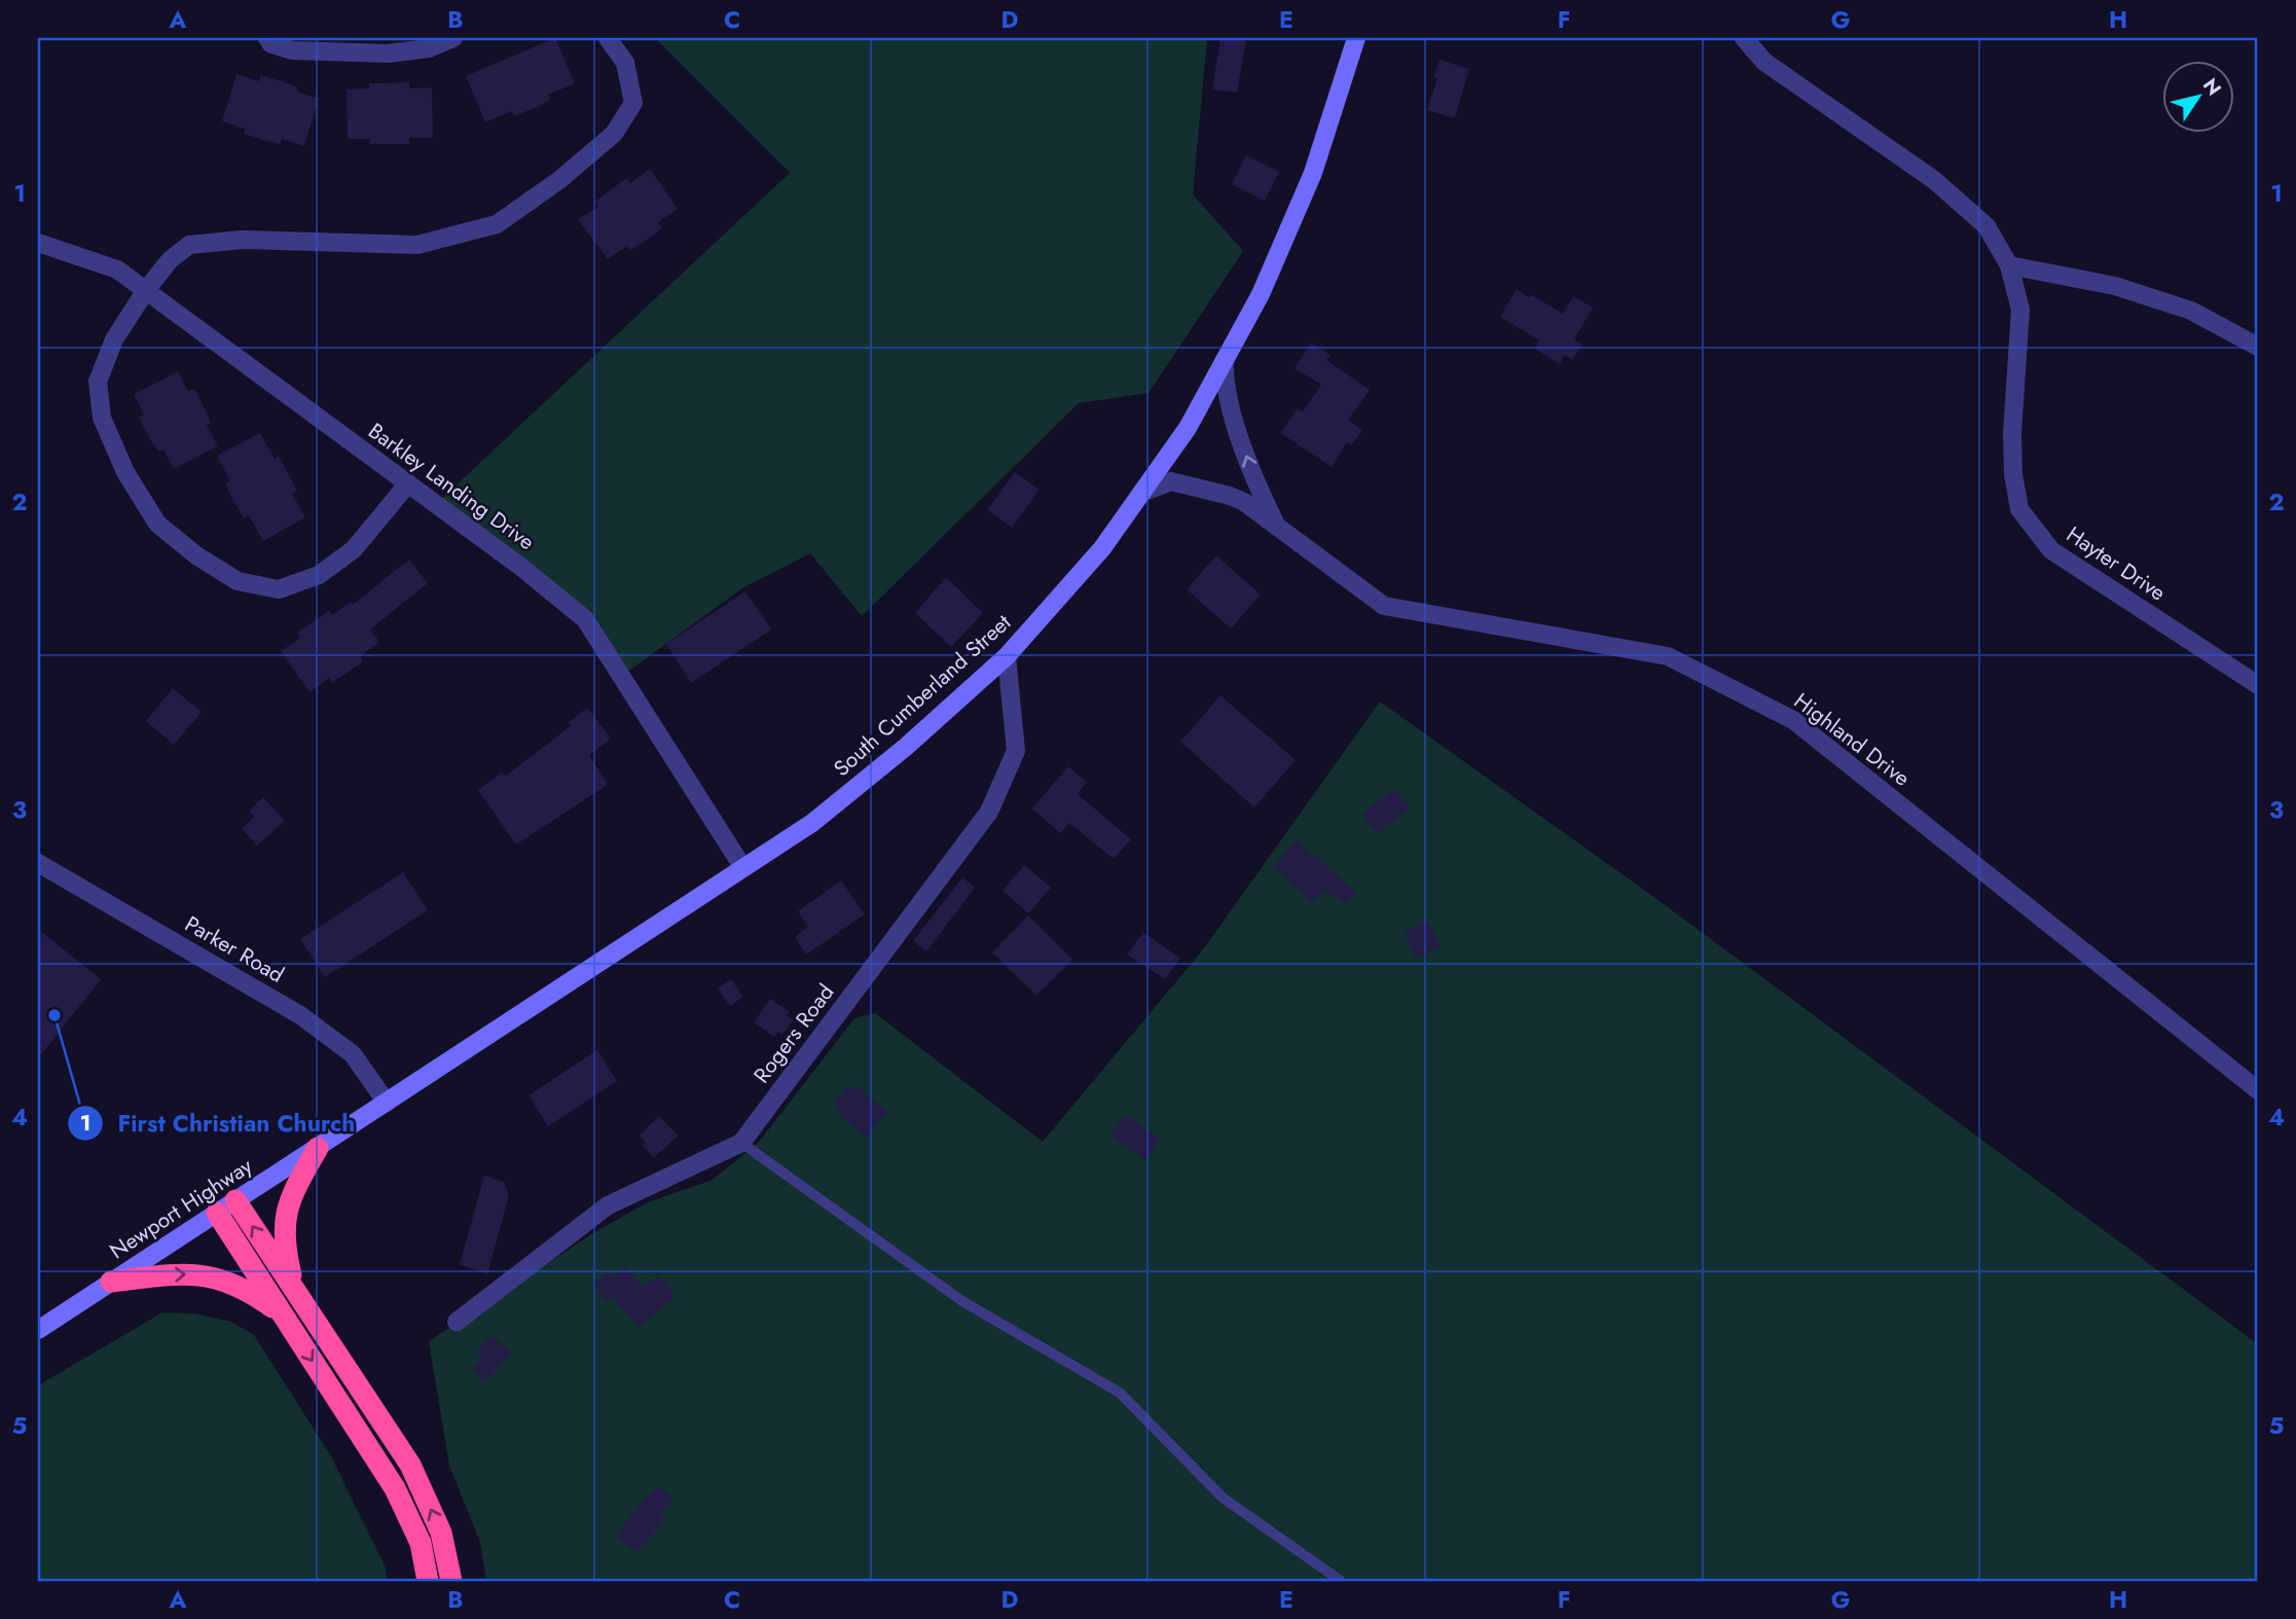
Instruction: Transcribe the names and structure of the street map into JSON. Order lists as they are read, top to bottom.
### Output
{
  "streets": {
    "main road": ["South Cumberland Street", "Newport Highway"],
    "street": [
      "Barkley Landing Drive",
      "Hayter Drive",
      "Highland Drive",
      "Parker Road",
      "Rogers Road"
    ]
  },
  "crossings": [
    ["Barkley Landing Drive", "South Cumberland Street"],
    ["South Cumberland Street", "Highland Drive"],
    ["South Cumberland Street", "Parker Road"],
    ["South Cumberland Street", "Rogers Road"],
    ["South Cumberland Street", "Newport Highway"],
    ["Parker Road", "Newport Highway"]
  ],
  "places": ["First Christian Church"],
  "north": "top right",
  "grid": {
    "columns": [
      "A",
      "B",
      "C",
      "D",
      "E",
      "F",
      "G",
      "H"
    ],
    "rows": [
      "1",
      "2",
      "3",
      "4",
      "5"
    ]
  }
}
